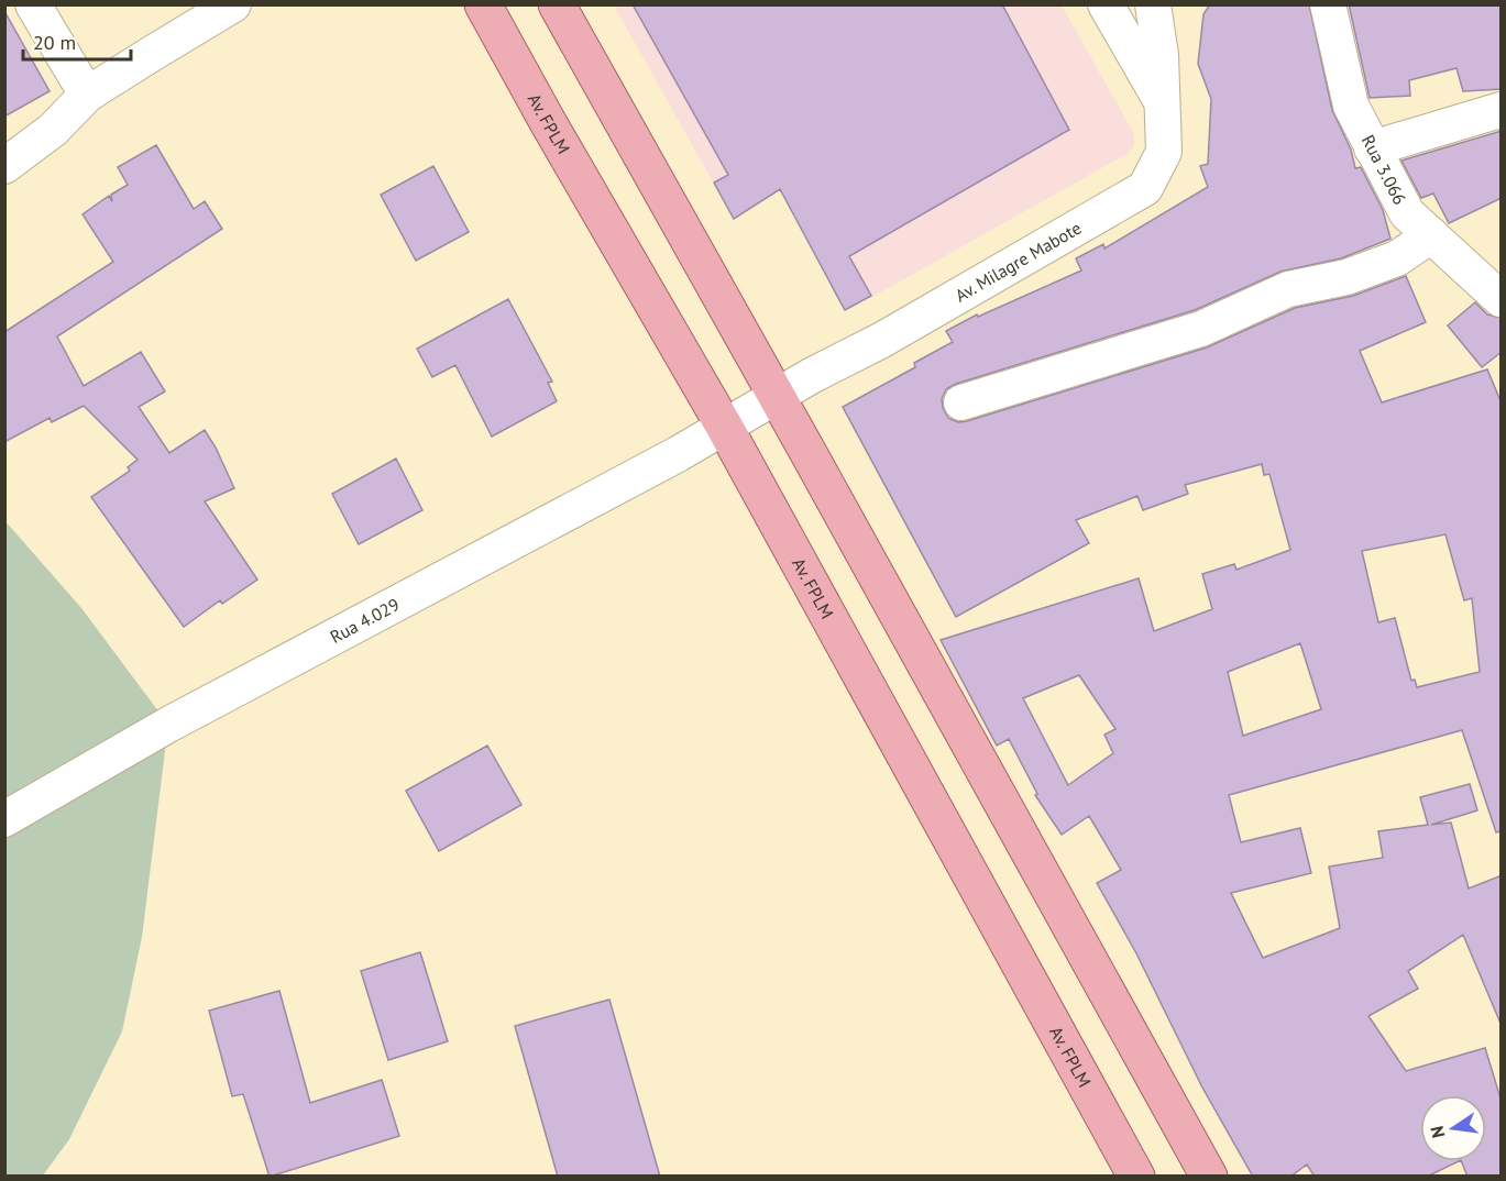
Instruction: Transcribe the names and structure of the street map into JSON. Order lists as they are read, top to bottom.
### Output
{
  "streets": {
    "main road": ["Av. FPLM"],
    "street": ["Rua 3.066", "Av. Milagre Mabote", "Rua 4.029"]
  },
  "crossings": [
    ["Av. FPLM", "Av. Milagre Mabote"],
    ["Av. FPLM", "Rua 4.029"],
    ["Av. Milagre Mabote", "Rua 4.029"]
  ],
  "scale_bar": "20 m",
  "north": "left"
}
